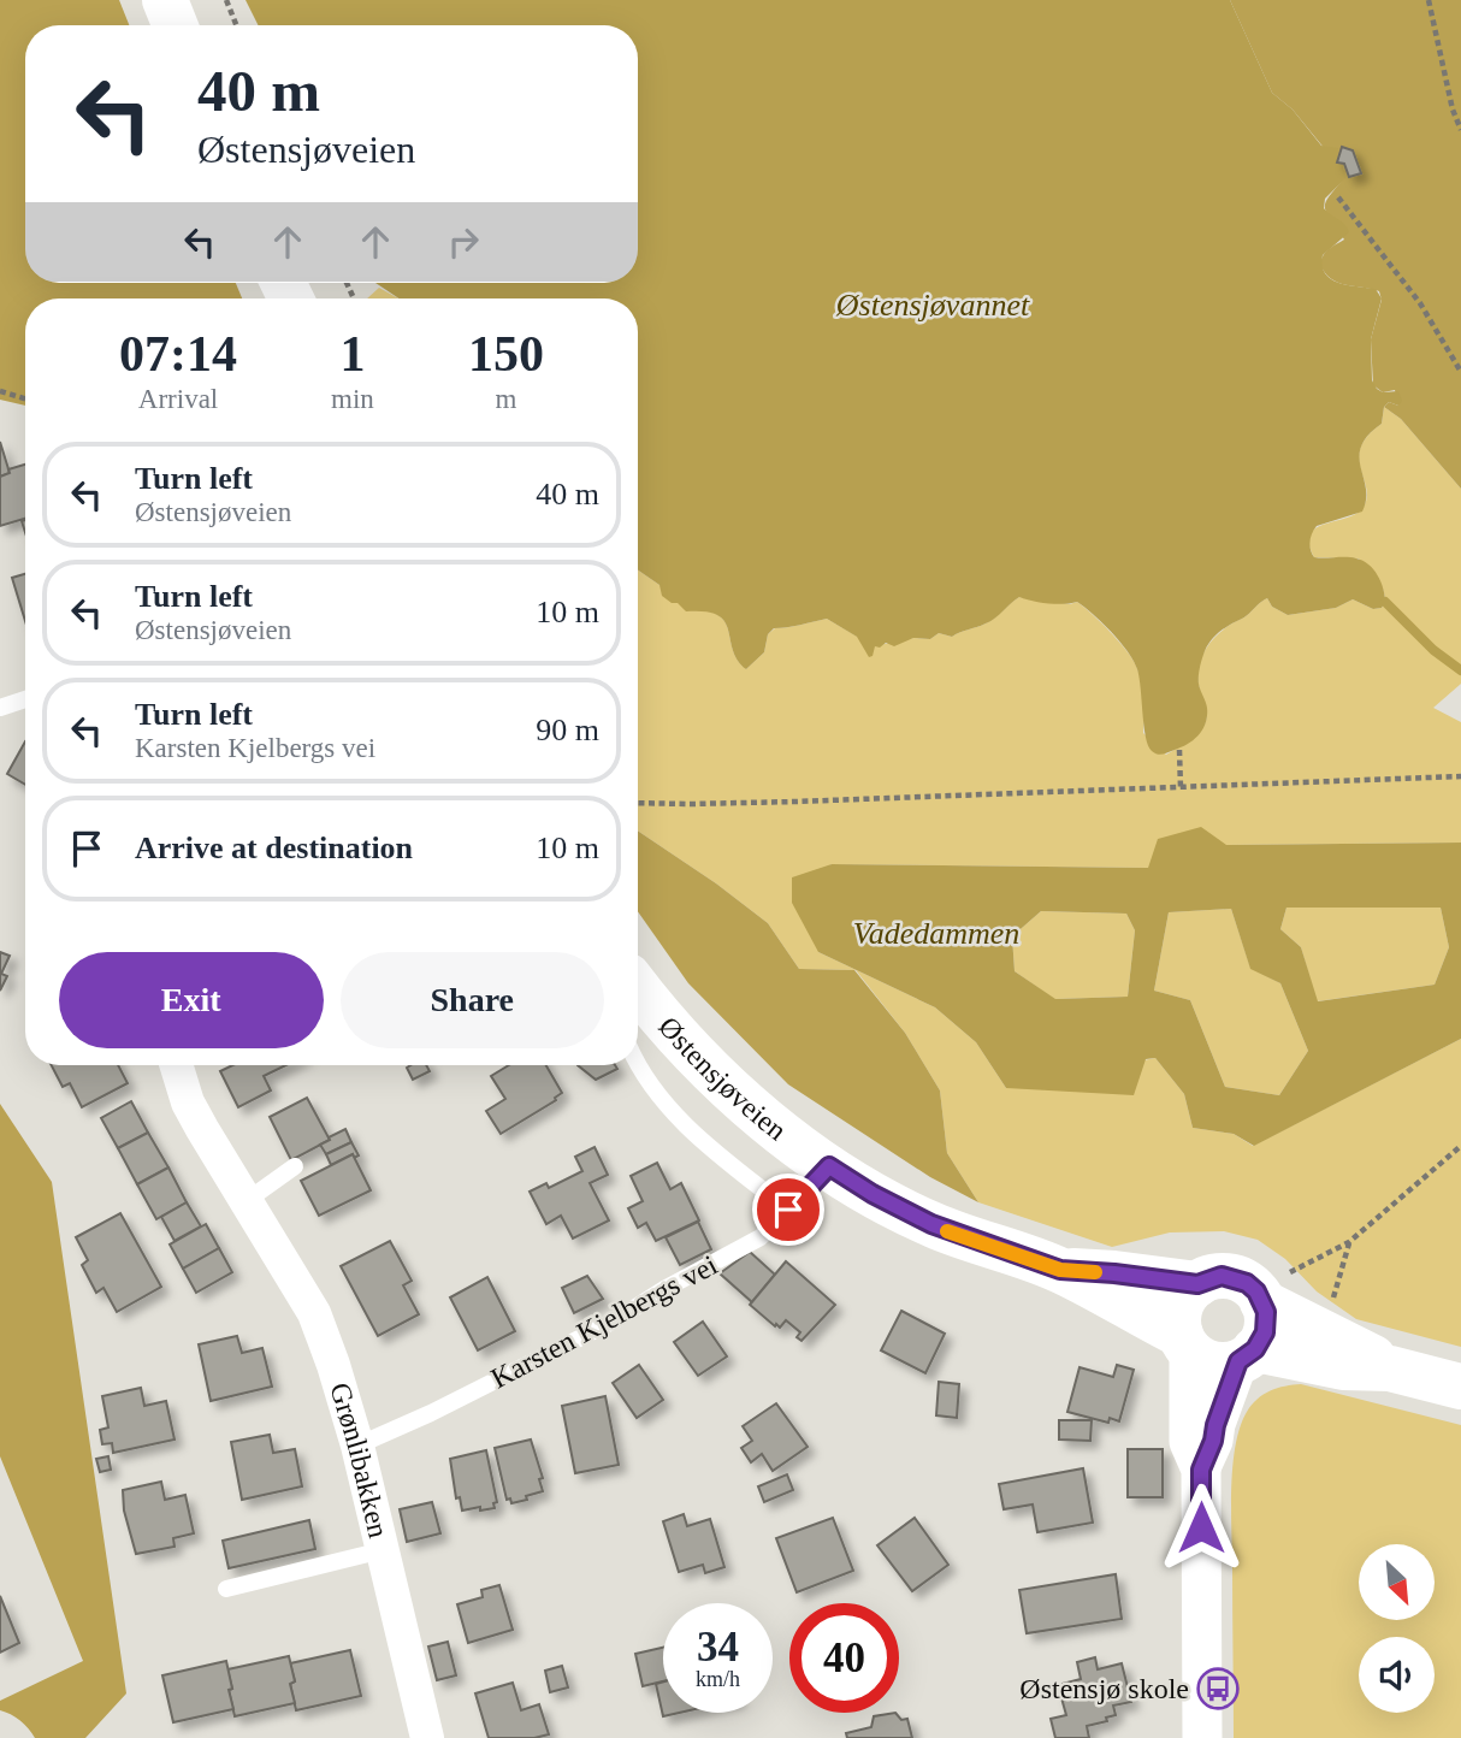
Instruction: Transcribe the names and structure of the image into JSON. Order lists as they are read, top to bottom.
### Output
{
  "streets": {
    "main road": ["Østensjøveien"],
    "street": ["Grønlibakken"],
    "lane": ["Karsten Kjelbergs vei"]
  },
  "crossings": [
    ["Østensjøveien", "Karsten Kjelbergs vei"],
    ["Karsten Kjelbergs vei", "Grønlibakken"]
  ],
  "water": ["Østensjøvannet", "Vadedammen"],
  "places": {
    "bus stop": ["Østensjø skole"]
  },
  "north": "bottom right",
  "page": {
    "turn": ["40 m", "Østensjøveien"],
    "eta": [
      "07:14",
      "Arrival",
      "1",
      "min",
      "150",
      "m"
    ],
    "list": [
      {
        "name": "Turn left",
        "note": "Østensjøveien",
        "value": "40 m"
      },
      {
        "name": "Turn left",
        "note": "Østensjøveien",
        "value": "10 m"
      },
      {
        "name": "Turn left",
        "note": "Karsten Kjelbergs vei",
        "value": "90 m"
      },
      {
        "name": "Arrive at destination",
        "value": "10 m"
      }
    ],
    "buttons": ["Exit", "Share"],
    "speed": "34 km/h",
    "limit": "40"
  }
}
